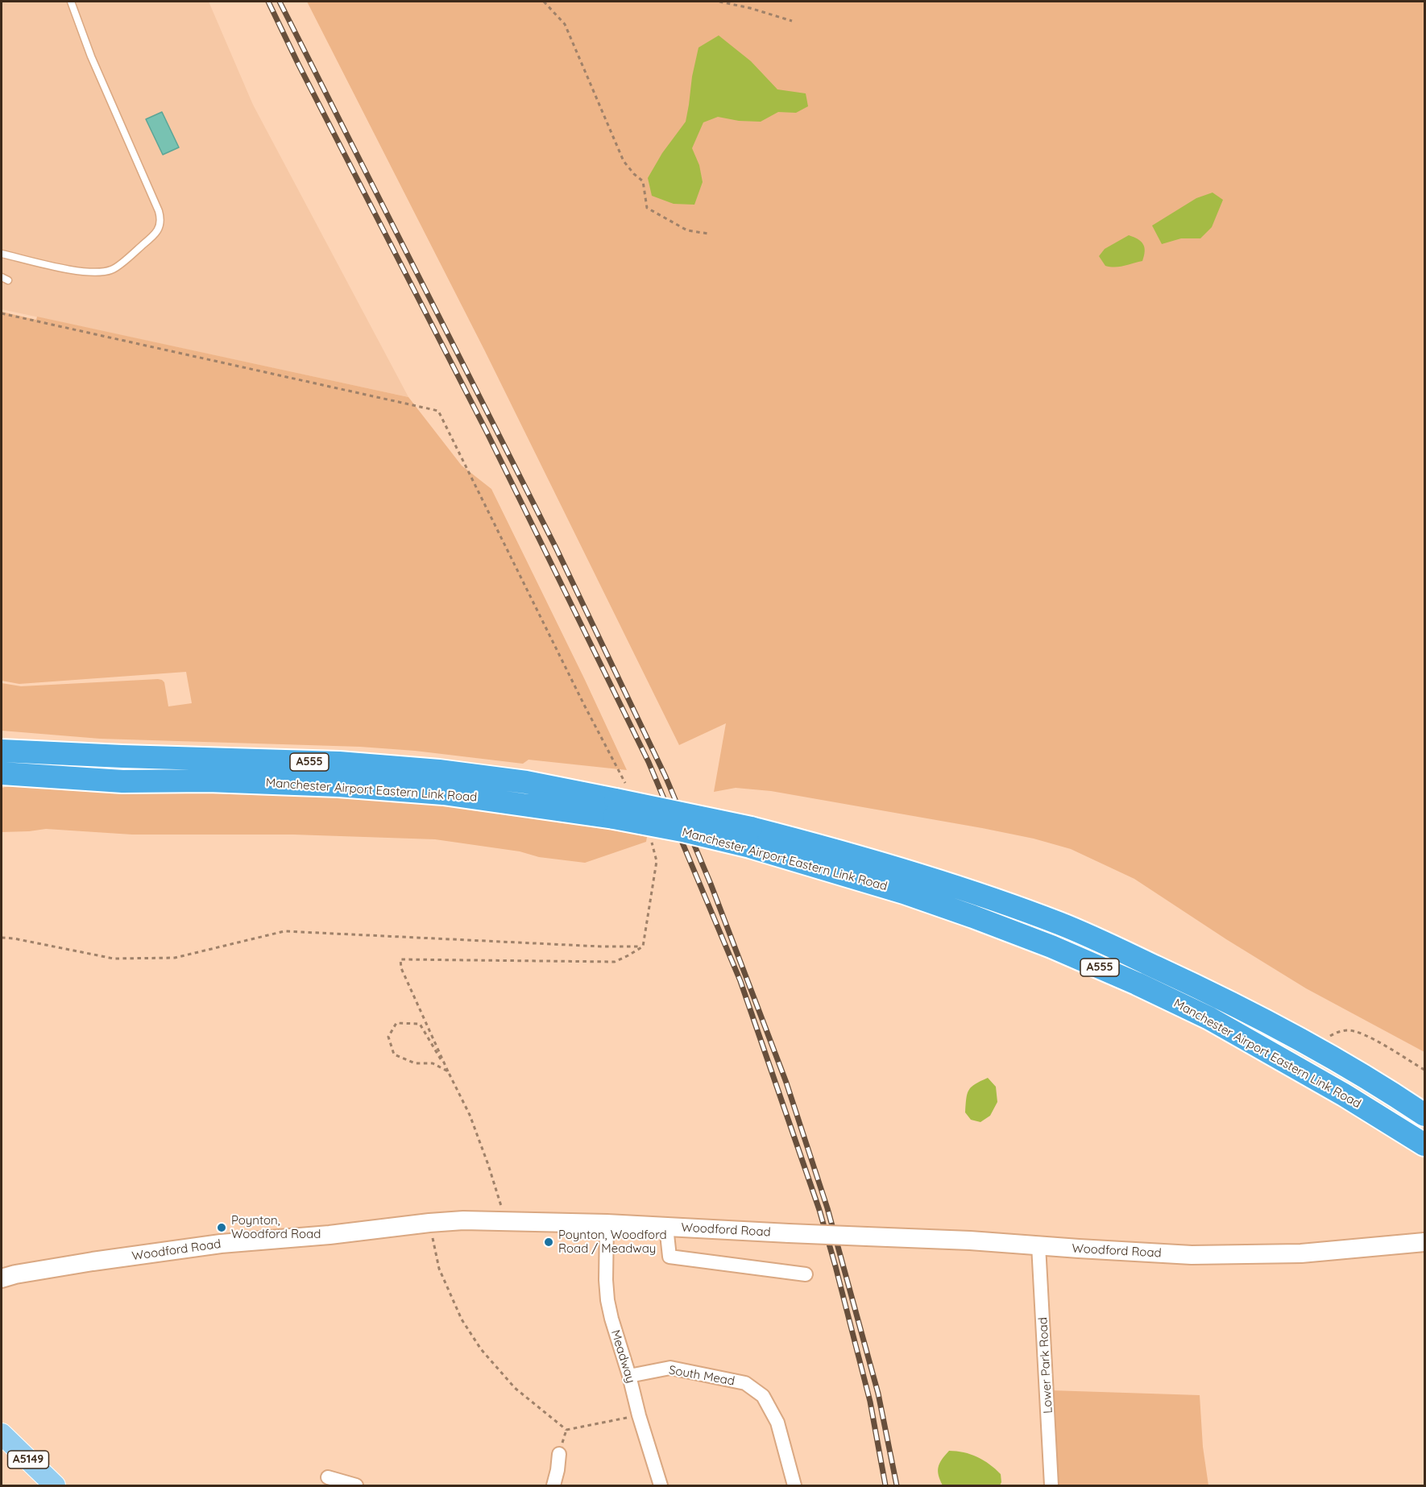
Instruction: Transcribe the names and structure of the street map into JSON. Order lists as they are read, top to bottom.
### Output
{
  "streets": {
    "highway": ["A555", "Manchester Airport Eastern Link Road"],
    "main road": ["A5149"],
    "street": [
      "Woodford Road",
      "Meadway",
      "Lower Park Road",
      "South Mead"
    ]
  },
  "crossings": [
    ["Woodford Road", "Meadway"],
    ["Woodford Road", "Lower Park Road"],
    ["Meadway", "South Mead"]
  ],
  "places": ["Poynton, Woodford Road", "Poynton, Woodford Road / Meadway"]
}
